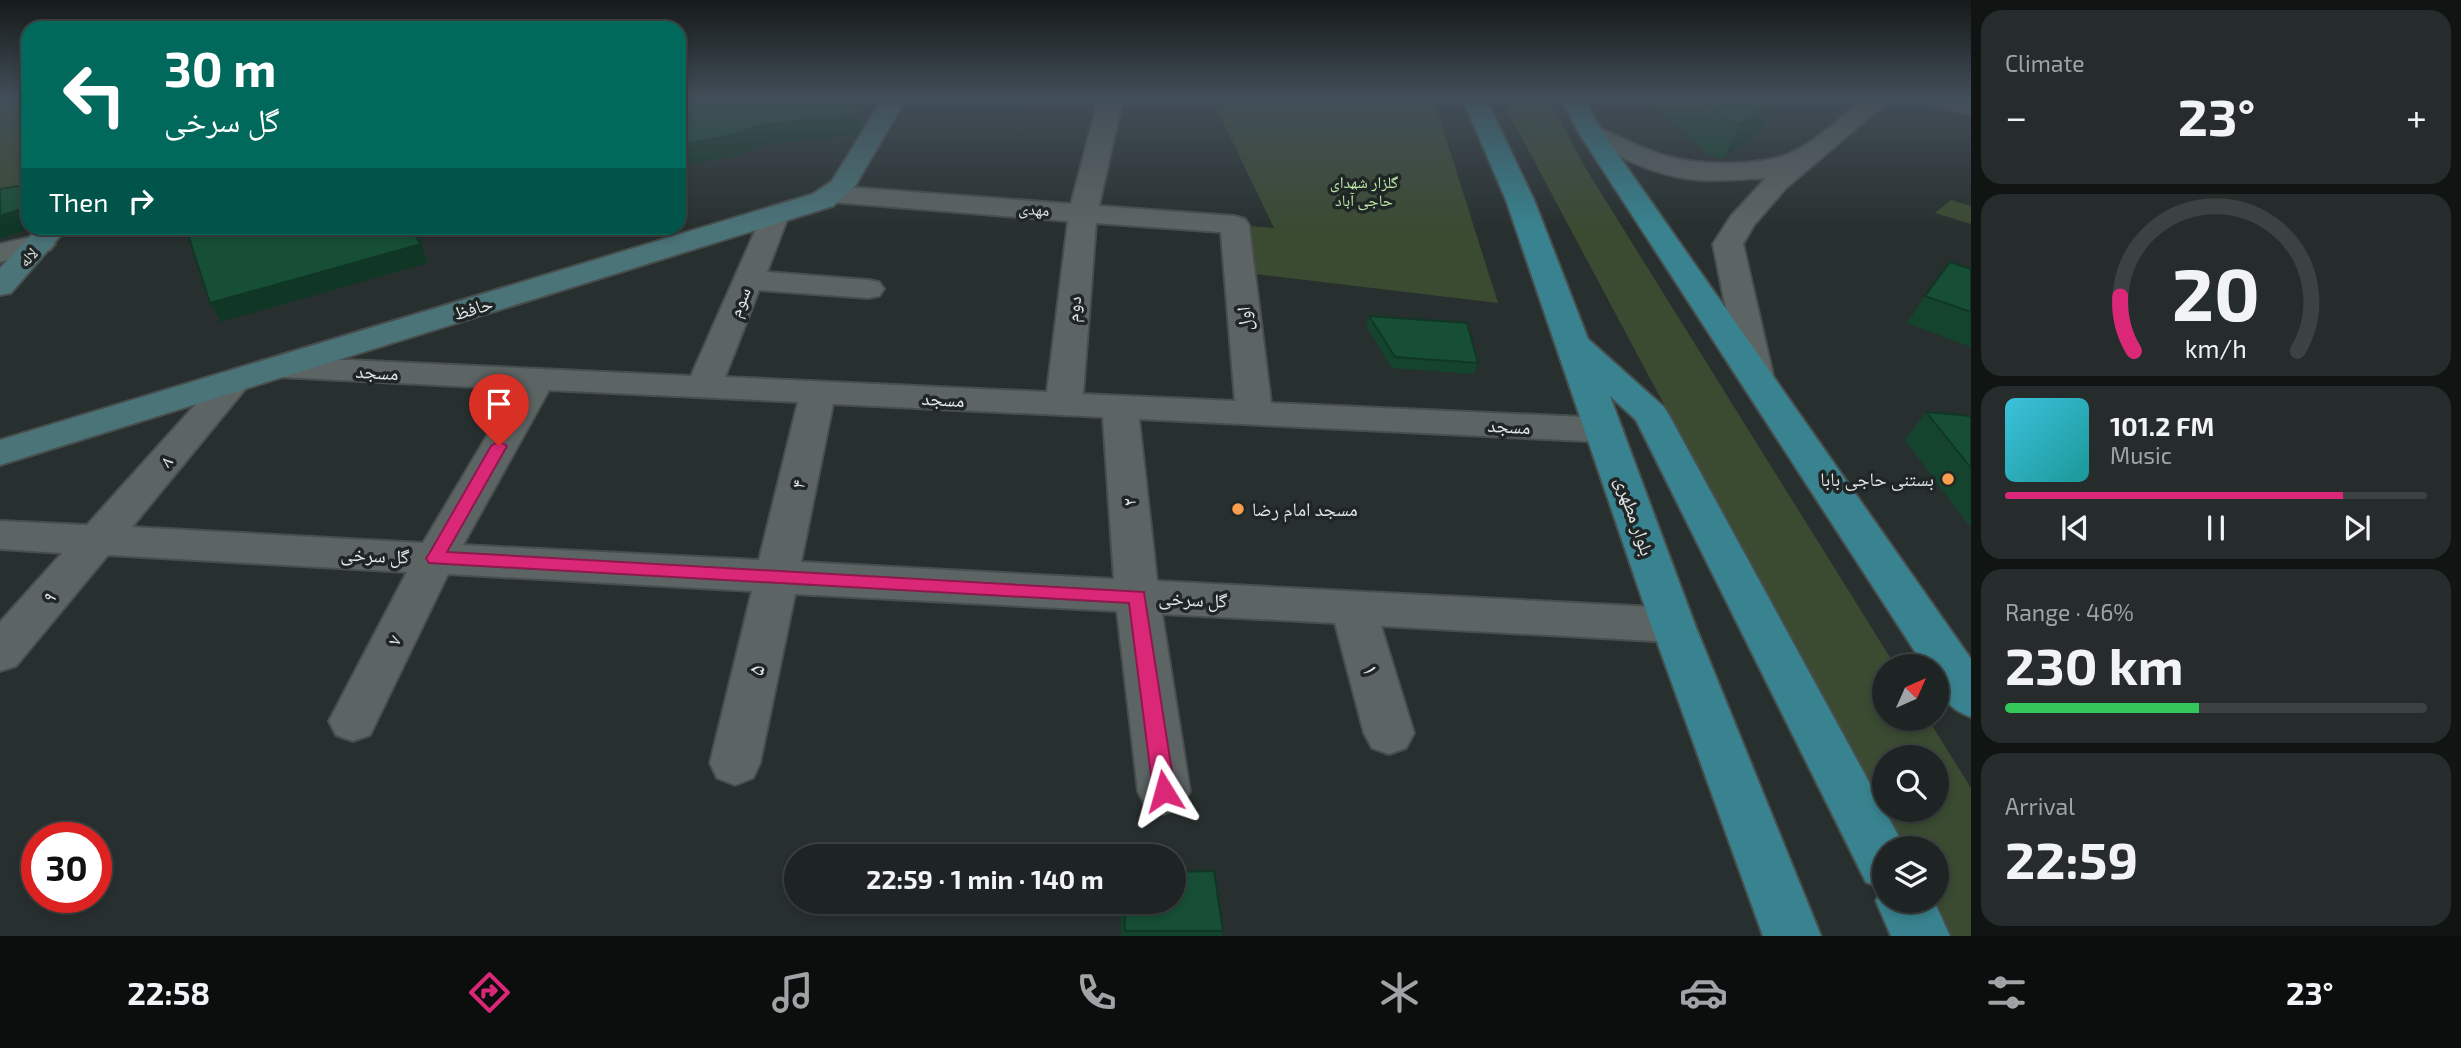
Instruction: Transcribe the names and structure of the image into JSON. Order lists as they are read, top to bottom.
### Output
{
  "streets": {
    "main road": ["بلوار مطهری"],
    "street": [
      "مهدی",
      "لاله",
      "سوم",
      "حافظ",
      "دوم",
      "اول",
      "مسجد",
      "۸",
      "۴",
      "۲",
      "گل سرخی",
      "۹",
      "۷",
      "۵",
      "۱"
    ]
  },
  "crossings": [
    ["مهدی", "حافظ"],
    ["مهدی", "دوم"],
    ["مهدی", "اول"],
    ["سوم", "حافظ"],
    ["سوم", "مسجد"],
    ["حافظ", "مسجد"],
    ["حافظ", "۸"],
    ["دوم", "مسجد"],
    ["اول", "مسجد"],
    ["مسجد", "۴"],
    ["مسجد", "۲"],
    ["مسجد", "بلوار مطهری"],
    ["مسجد", "۷"],
    ["۸", "گل سرخی"],
    ["۸", "۹"],
    ["۴", "گل سرخی"],
    ["۴", "۵"],
    ["۲", "گل سرخی"],
    ["بلوار مطهری", "گل سرخی"],
    ["گل سرخی", "۹"],
    ["گل سرخی", "۷"],
    ["گل سرخی", "۵"],
    ["گل سرخی", "۱"]
  ],
  "parks": ["گلزار شهدای حاجی آباد"],
  "places": ["بستنی حاجی بابا", "مسجد امام رضا"],
  "north": "top right",
  "page": {
    "tile": [
      "Climate",
      ["Range · 46%", "230 km"],
      ["Arrival", "22:59"]
    ],
    "turn": ["30 m", "گل سرخی"],
    "heat": ["−", "23°", "+"],
    "then": "Then",
    "song": ["101.2 FM", "Music"],
    "limit": "30",
    "trip": "22:59 · 1 min · 140 m",
    "tabs": ["22:58", "23°"],
    "gauge": ["20", "km/h"]
  }
}
